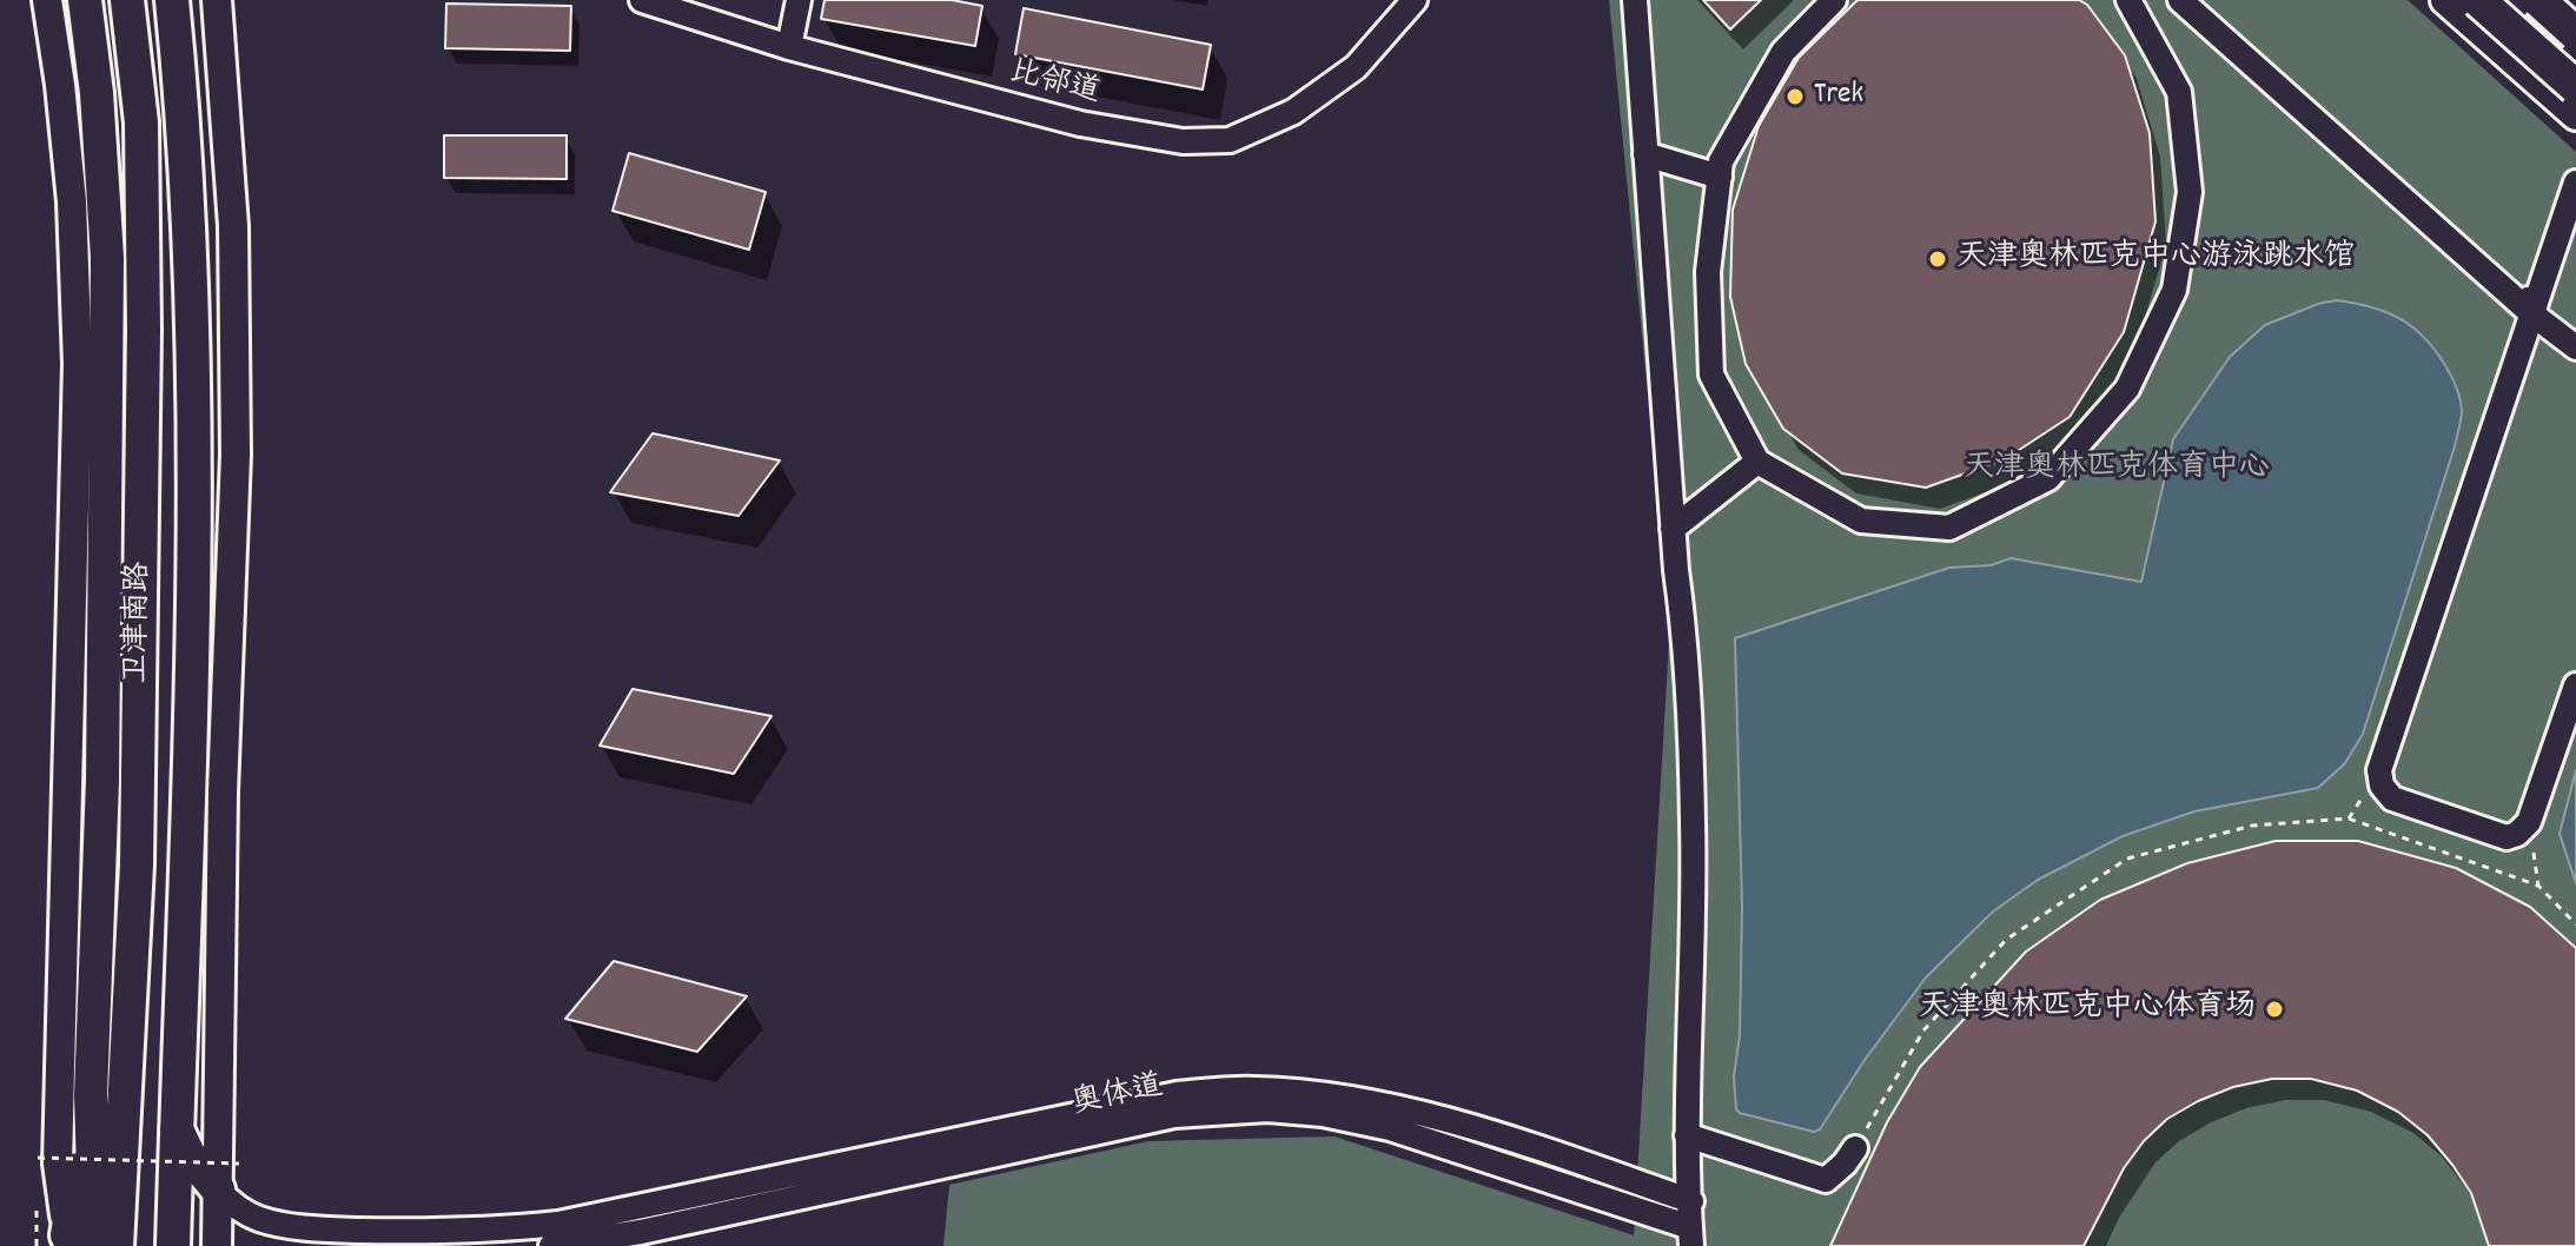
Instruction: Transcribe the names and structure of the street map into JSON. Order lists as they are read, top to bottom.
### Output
{
  "streets": {
    "highway": ["卫津南路"],
    "street": ["比邻道", "奥体道"]
  },
  "parks": ["天津奥林匹克体育中心"],
  "places": ["Trek", "天津奥林匹克中心游泳跳水馆", "天津奥林匹克中心体育场"]
}
